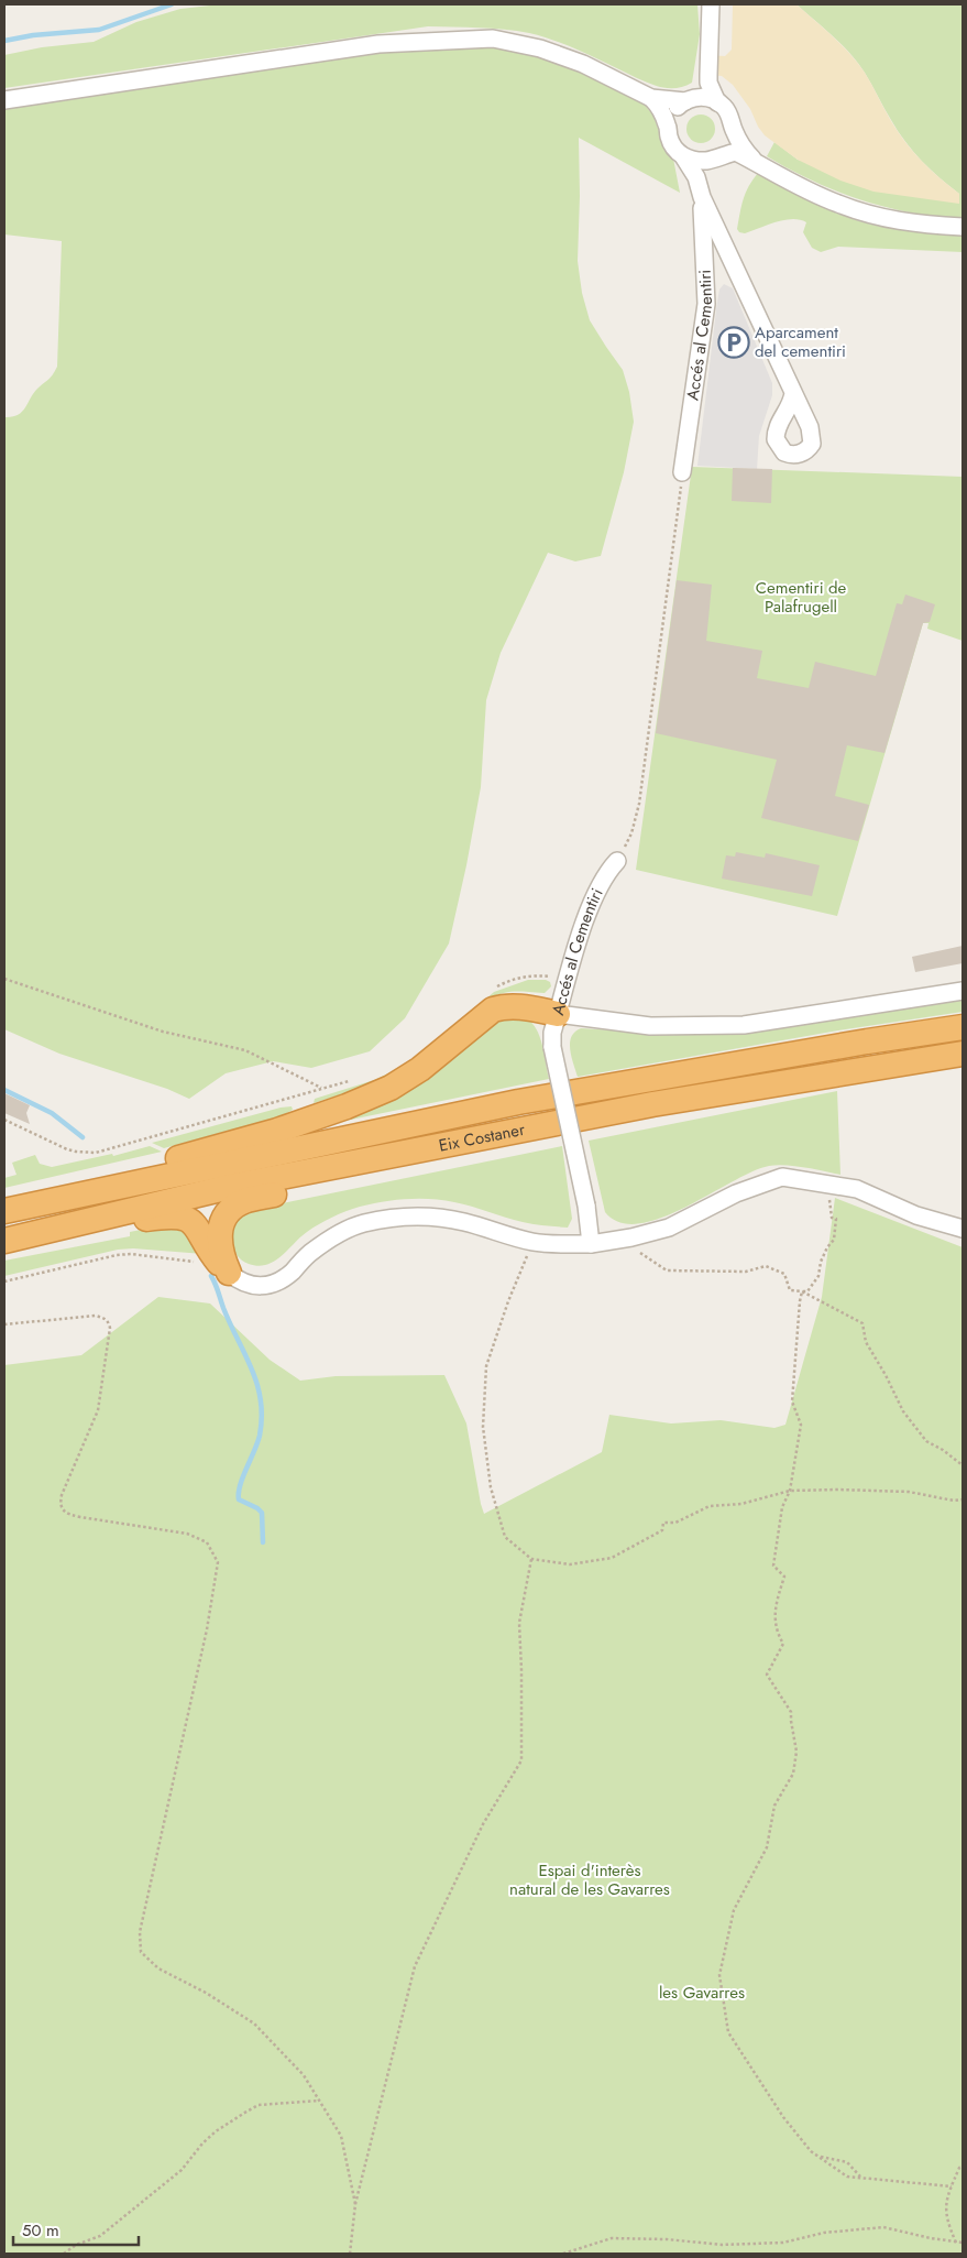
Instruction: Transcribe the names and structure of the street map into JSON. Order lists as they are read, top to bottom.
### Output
{
  "streets": {
    "highway": ["Eix Costaner"],
    "street": ["Accés al Cementiri"]
  },
  "parks": ["Cementiri de Palafrugell", "Espai d'interès natural de les Gavarres", "les Gavarres"],
  "places": {
    "parking": ["Aparcament del cementiri"]
  },
  "scale_bar": "50 m"
}
